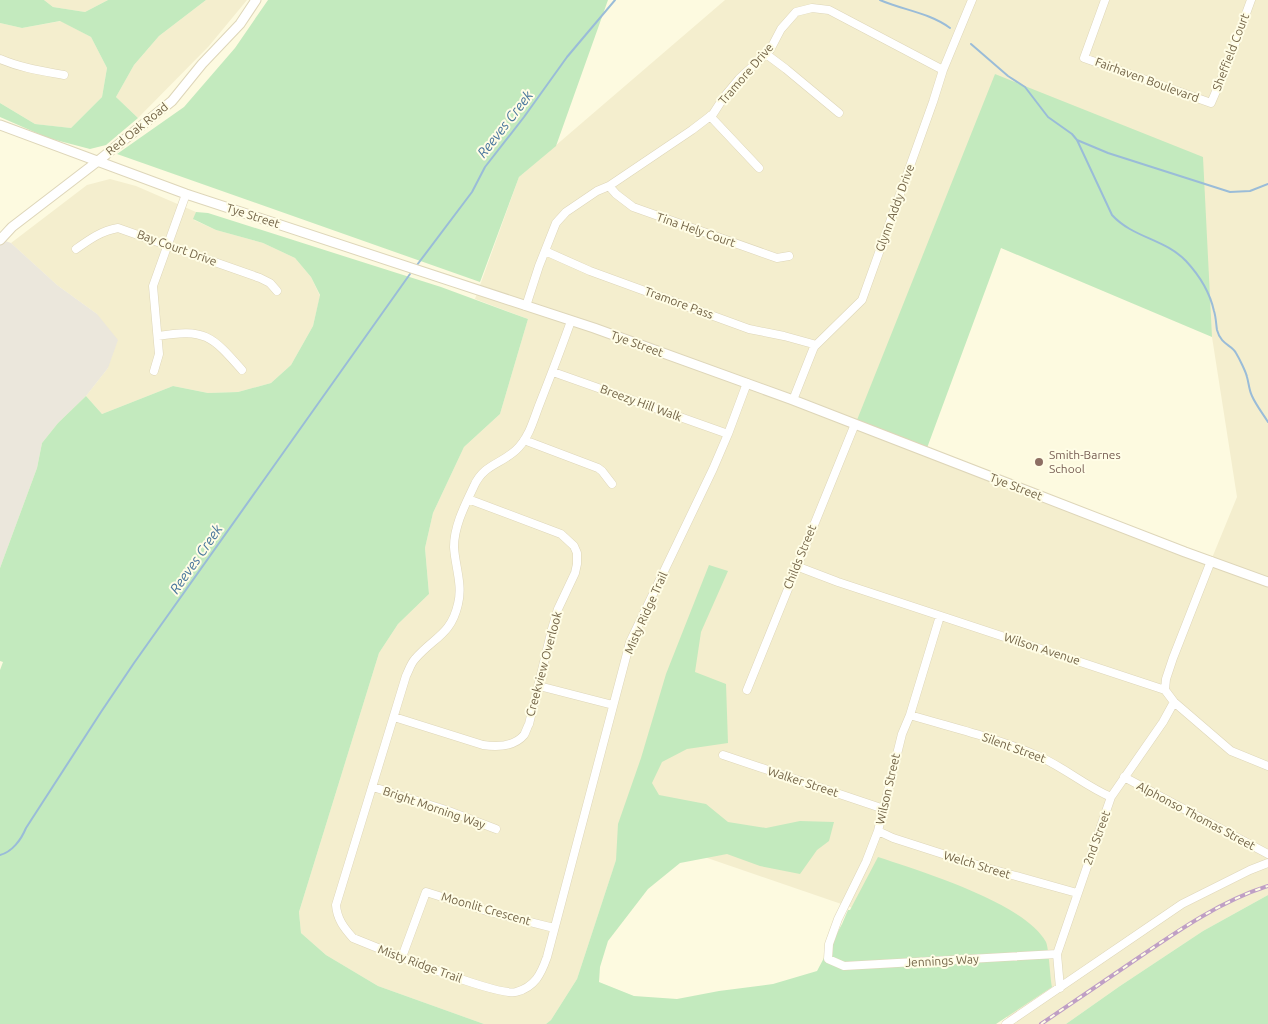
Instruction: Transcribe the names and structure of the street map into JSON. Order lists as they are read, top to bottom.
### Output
{
  "streets": {
    "street": [
      "Sheffield Court",
      "Tramore Drive",
      "Fairhaven Boulevard",
      "Red Oak Road",
      "Glynn Addy Drive",
      "Tye Street",
      "Tina Hely Court",
      "Bay Court Drive",
      "Tramore Pass",
      "Breezy Hill Walk",
      "Childs Street",
      "Misty Ridge Trail",
      "Wilson Avenue",
      "Creekview Overlook",
      "Silent Street",
      "Walker Street",
      "Wilson Street",
      "Bright Morning Way",
      "Alphonso Thomas Street",
      "2nd Street",
      "Welch Street",
      "Moonlit Crescent",
      "Jennings Way"
    ]
  },
  "crossings": [
    ["Sheffield Court", "Fairhaven Boulevard"],
    ["Tramore Drive", "Glynn Addy Drive"],
    ["Tramore Drive", "Tye Street"],
    ["Tramore Drive", "Tina Hely Court"],
    ["Tramore Drive", "Tramore Pass"],
    ["Red Oak Road", "Tye Street"],
    ["Glynn Addy Drive", "Tye Street"],
    ["Glynn Addy Drive", "Tramore Pass"],
    ["Tye Street", "Childs Street"],
    ["Tye Street", "Misty Ridge Trail"],
    ["Breezy Hill Walk", "Misty Ridge Trail"],
    ["Childs Street", "Wilson Avenue"],
    ["Misty Ridge Trail", "Creekview Overlook"],
    ["Misty Ridge Trail", "Bright Morning Way"],
    ["Misty Ridge Trail", "Moonlit Crescent"],
    ["Wilson Avenue", "Wilson Street"],
    ["Silent Street", "Wilson Street"],
    ["Silent Street", "2nd Street"],
    ["Walker Street", "Wilson Street"],
    ["Wilson Street", "Welch Street"],
    ["Wilson Street", "Jennings Way"],
    ["Alphonso Thomas Street", "2nd Street"],
    ["2nd Street", "Welch Street"],
    ["2nd Street", "Jennings Way"]
  ],
  "water": ["Reeves Creek"],
  "places": ["Smith-Barnes School"]
}
